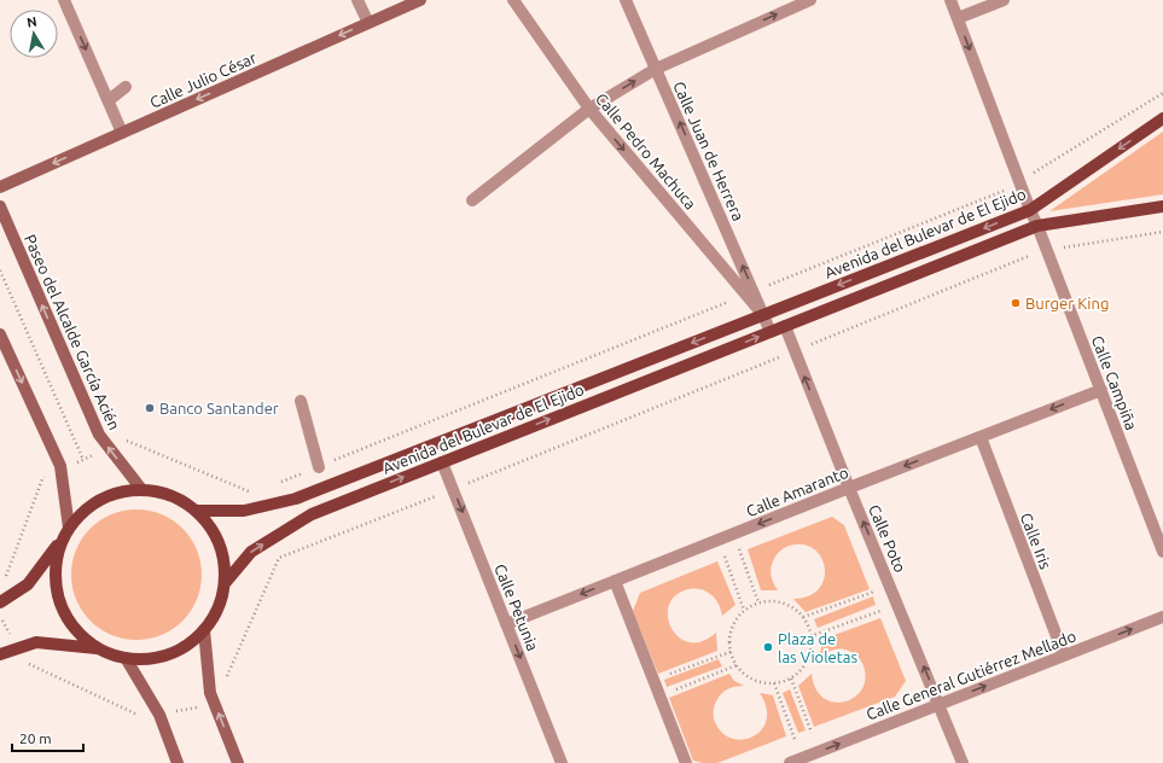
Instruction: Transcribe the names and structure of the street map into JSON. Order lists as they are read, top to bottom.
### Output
{
  "streets": {
    "main road": ["Calle Julio César", "Avenida del Bulevar de El Ejido", "Paseo del Alcalde García Acién"],
    "street": [
      "Calle Pedro Machuca",
      "Calle Juan de Herrera",
      "Calle Campiña",
      "Calle Amaranto",
      "Calle Poto",
      "Calle Iris",
      "Calle Petunia",
      "Calle General Gutiérrez Mellado"
    ]
  },
  "crossings": [
    ["Calle Pedro Machuca", "Calle Juan de Herrera"],
    ["Calle Juan de Herrera", "Avenida del Bulevar de El Ejido"],
    ["Avenida del Bulevar de El Ejido", "Paseo del Alcalde García Acién"],
    ["Avenida del Bulevar de El Ejido", "Calle Campiña"],
    ["Avenida del Bulevar de El Ejido", "Calle Poto"],
    ["Avenida del Bulevar de El Ejido", "Calle Petunia"],
    ["Calle Campiña", "Calle Amaranto"],
    ["Calle Amaranto", "Calle Poto"],
    ["Calle Amaranto", "Calle Iris"],
    ["Calle Amaranto", "Calle Petunia"],
    ["Calle Poto", "Calle General Gutiérrez Mellado"],
    ["Calle Iris", "Calle General Gutiérrez Mellado"]
  ],
  "one_way": [
    "Calle Julio César",
    "Calle Pedro Machuca",
    "Calle Juan de Herrera",
    "Calle Amaranto",
    "Calle Poto",
    "Calle Petunia",
    "Calle General Gutiérrez Mellado"
  ],
  "places": ["Burger King", "Banco Santander", "Plaza de las Violetas"],
  "scale_bar": "20 m",
  "north": "top"
}
